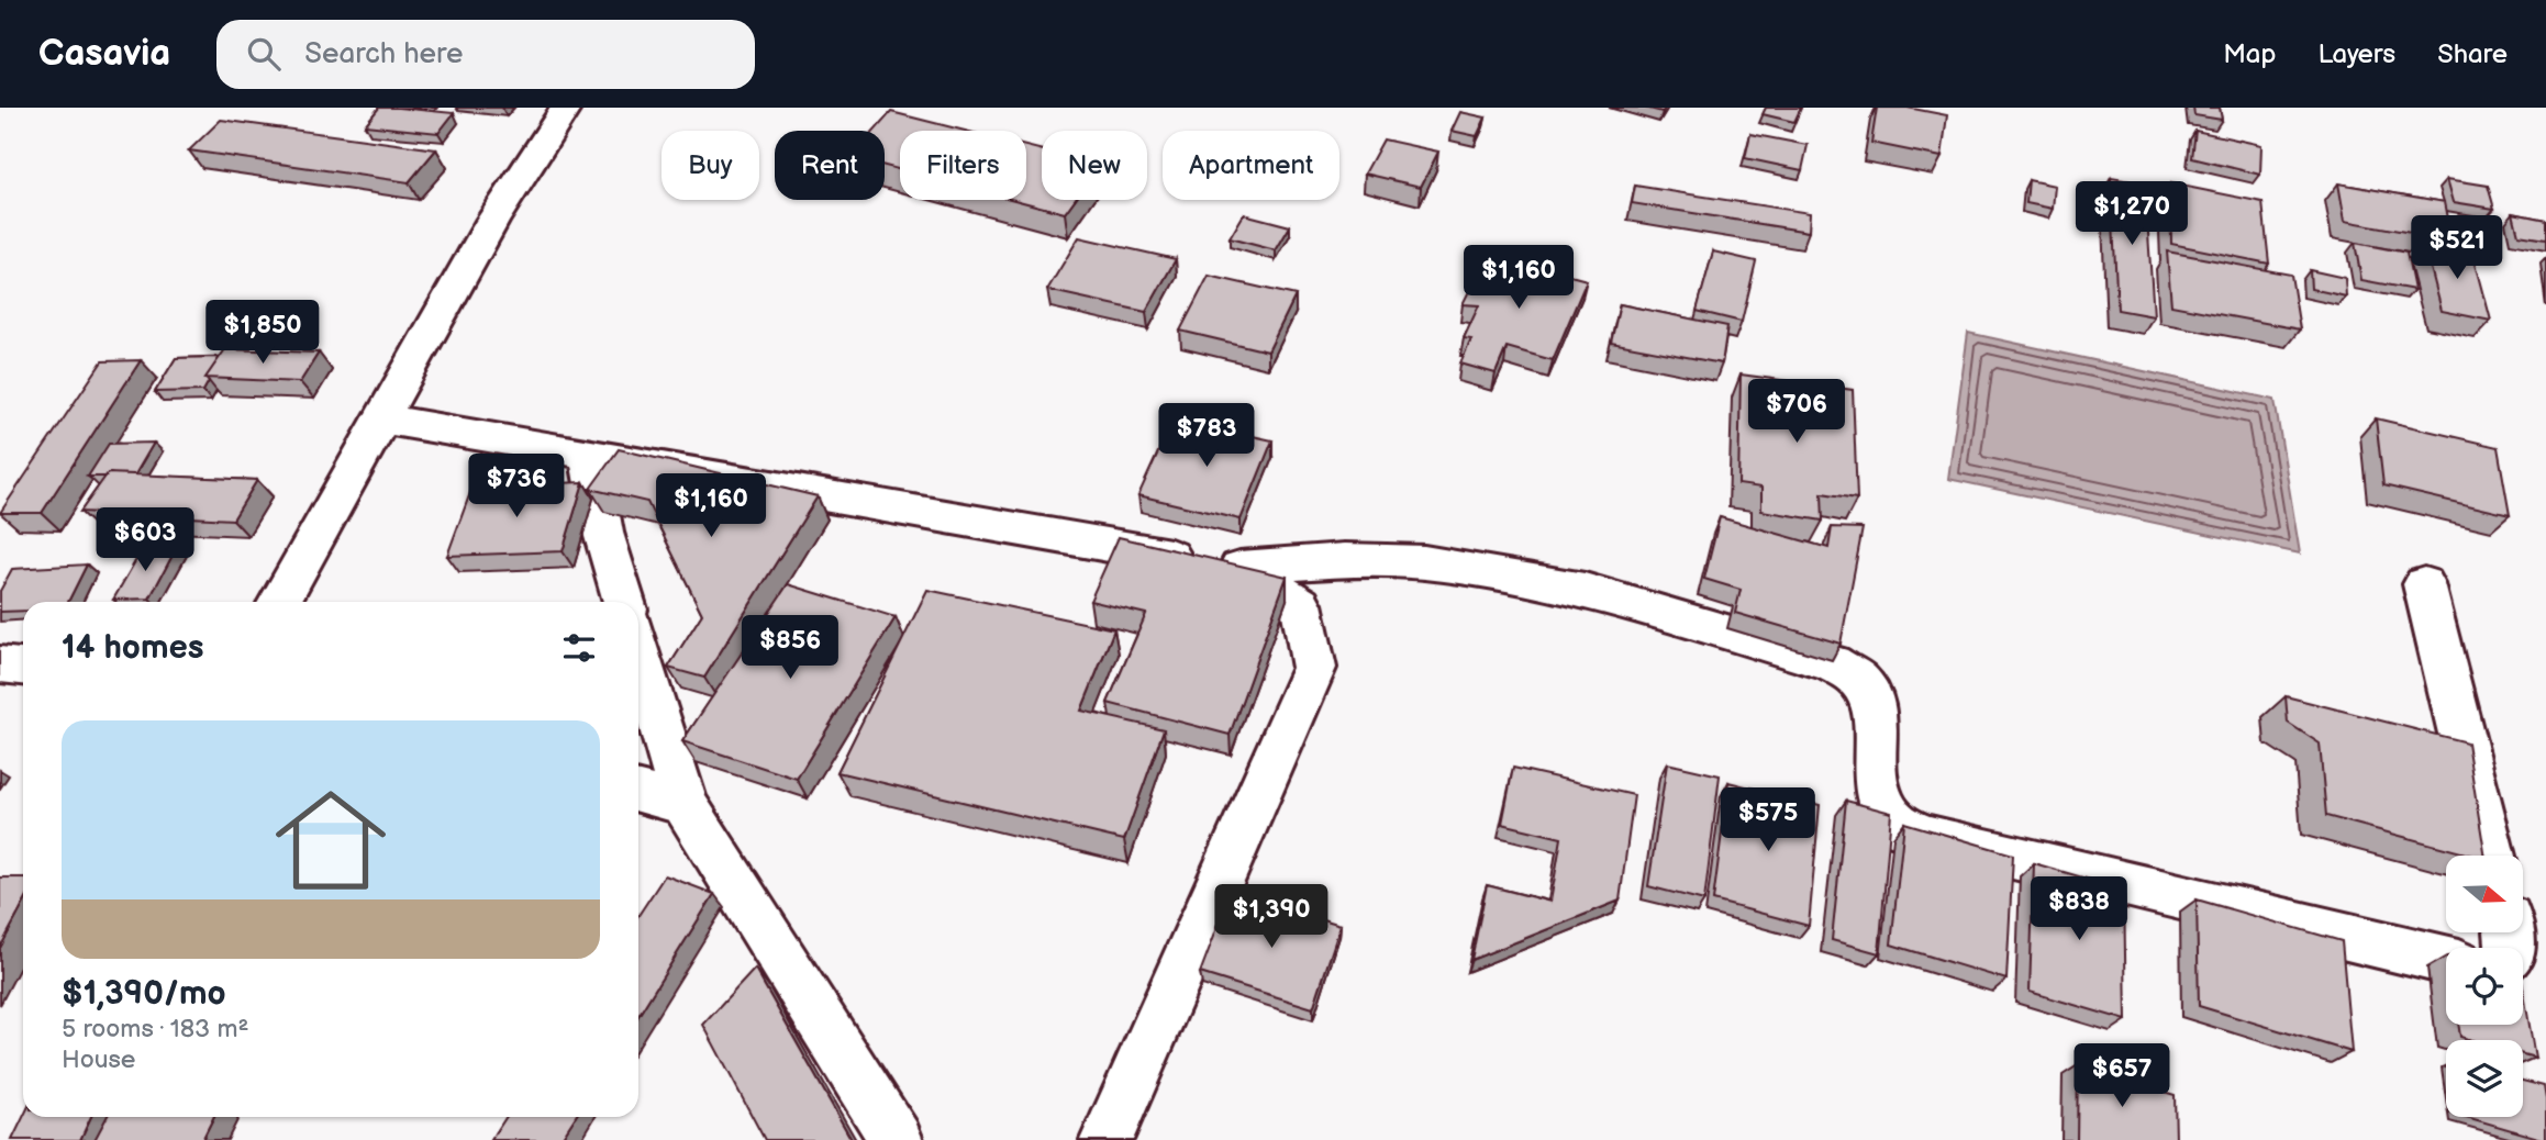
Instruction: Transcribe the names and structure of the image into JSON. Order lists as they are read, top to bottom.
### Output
{
  "north": "right",
  "page": {
    "header": "Casavia",
    "search": "Search here",
    "nav": ["Map", "Layers", "Share"],
    "chip": [
      "Buy",
      "Rent",
      "Filters",
      "New",
      "Apartment"
    ],
    "price": [
      "$1,270",
      "$521",
      "$1,160",
      "$1,850",
      "$706",
      "$783",
      "$736",
      "$1,160",
      "$603",
      "$856",
      "$575",
      "$838",
      "$1,390",
      "$657"
    ],
    "heading": "14 homes",
    "list": [
      {
        "name": "$1,390/mo",
        "note": "5 rooms · 183 m² · House"
      }
    ]
  }
}
